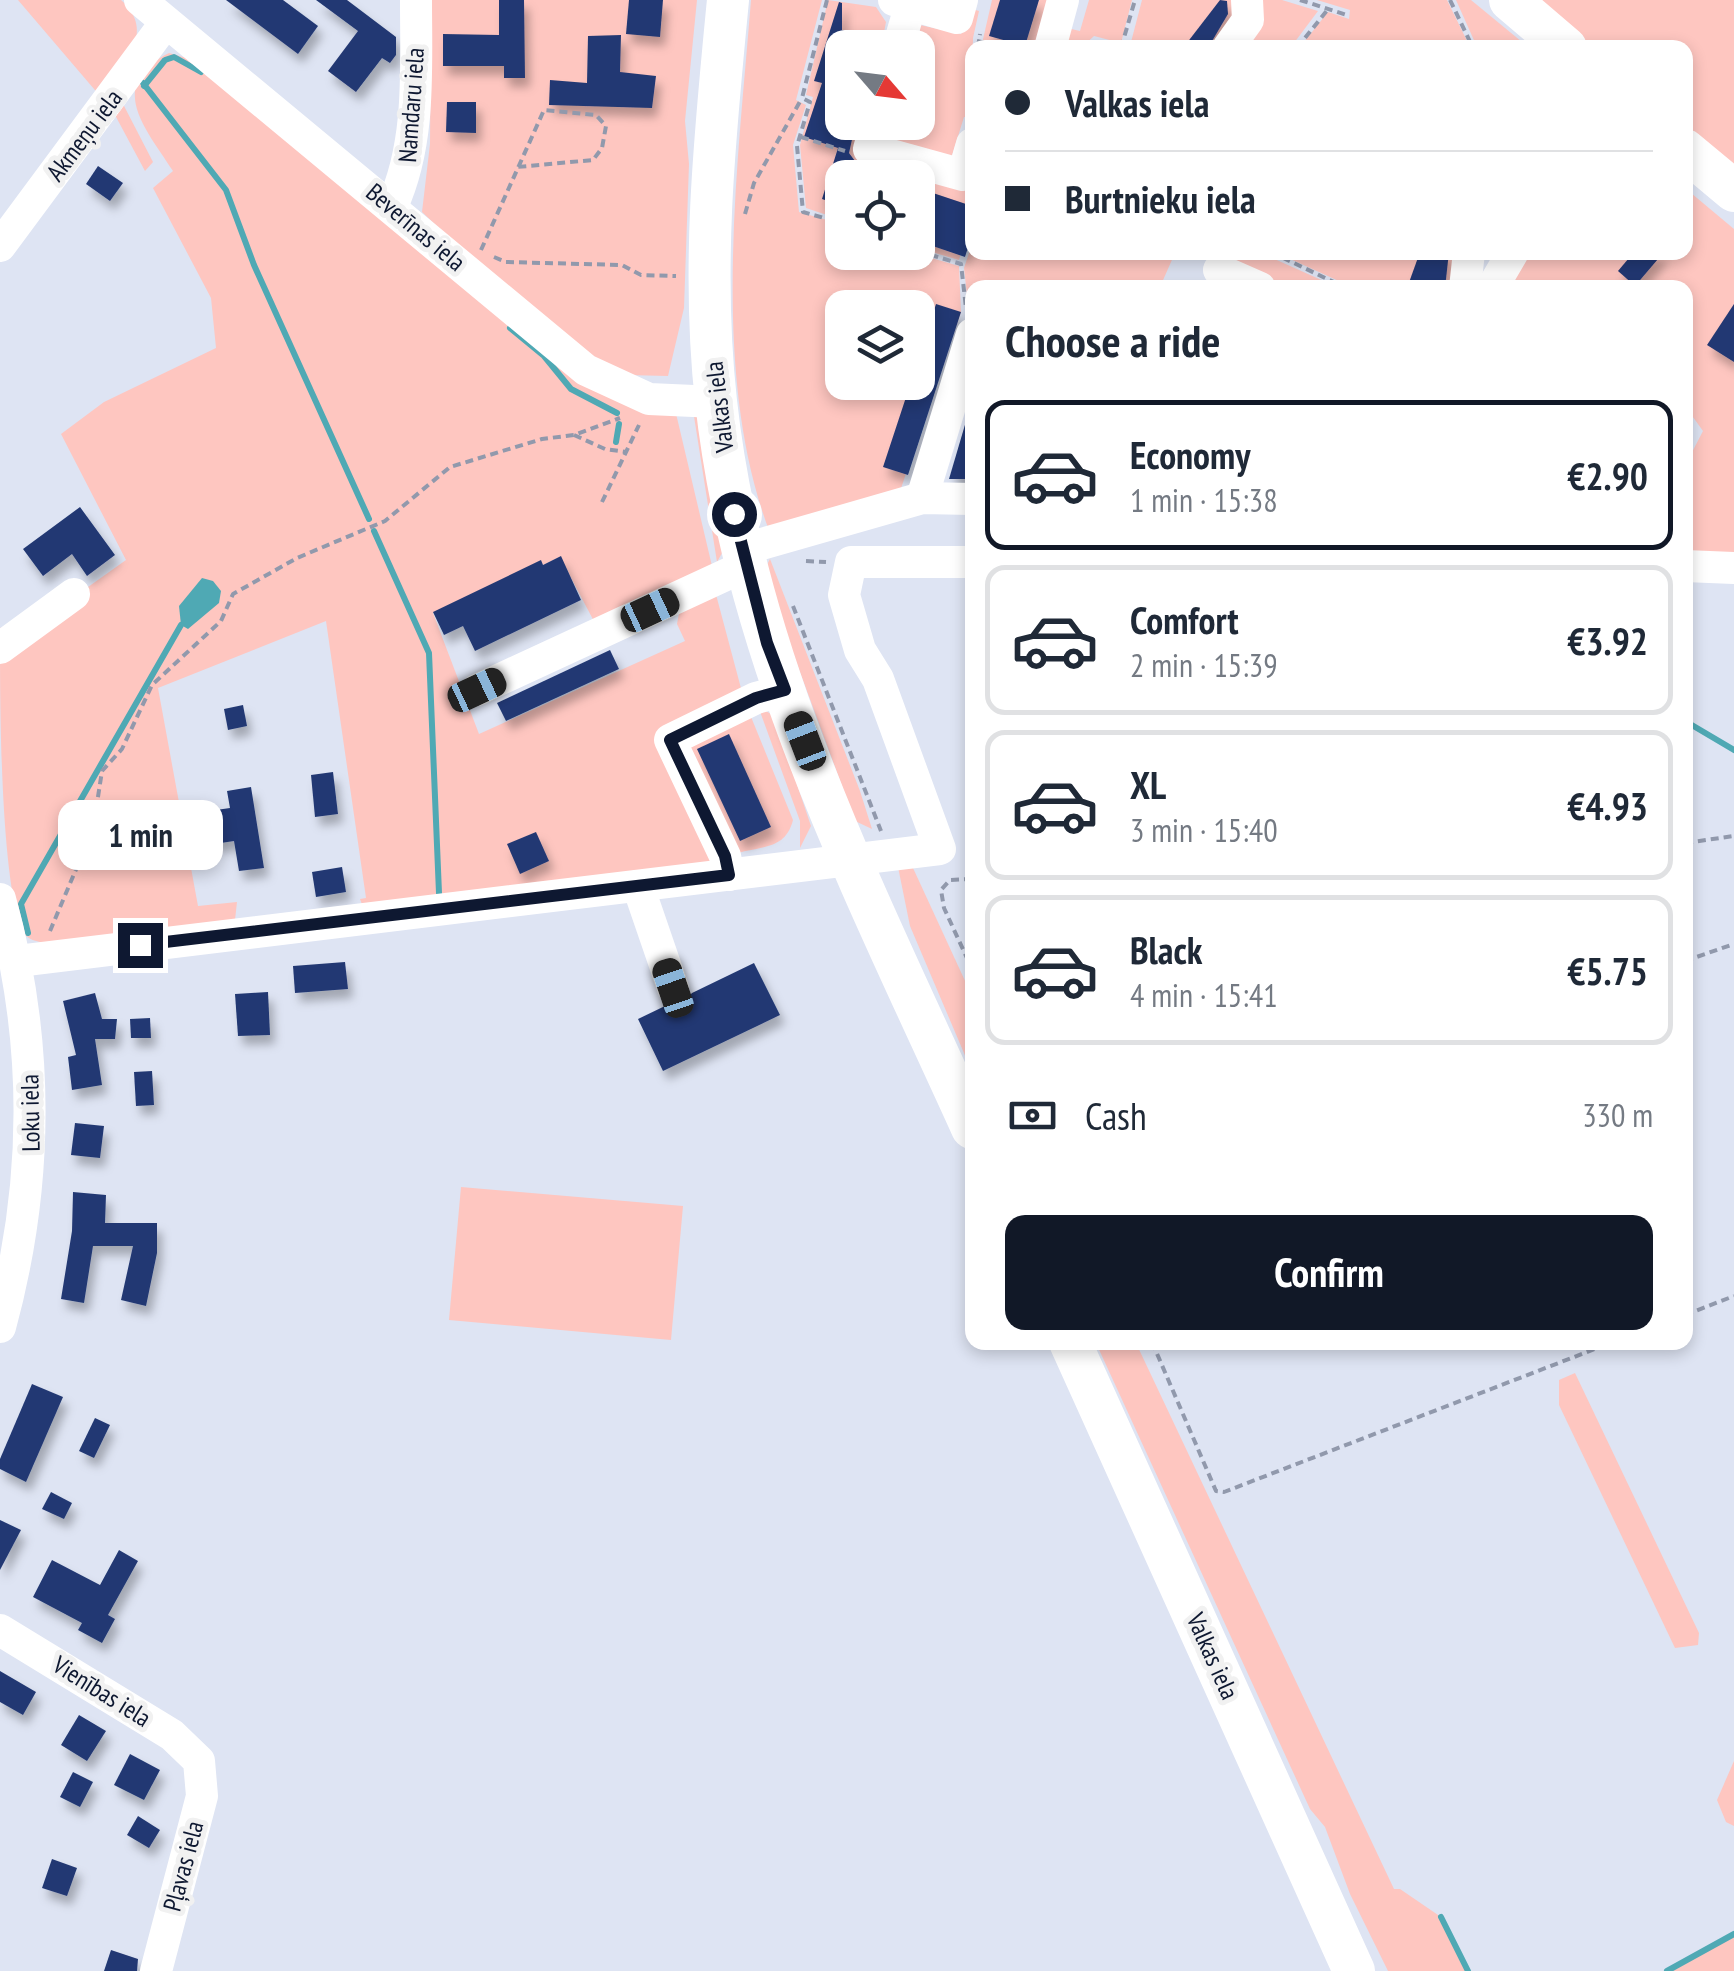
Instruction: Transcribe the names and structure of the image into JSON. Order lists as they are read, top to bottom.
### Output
{
  "streets": {
    "main road": ["Valkas iela"],
    "street": [
      "Namdaru iela",
      "Akmeņu iela",
      "Beverīnas iela",
      "Loku iela",
      "Vienības iela",
      "Pļavas iela"
    ]
  },
  "crossings": [
    ["Namdaru iela", "Beverīnas iela"],
    ["Akmeņu iela", "Beverīnas iela"],
    ["Beverīnas iela", "Valkas iela"],
    ["Vienības iela", "Pļavas iela"]
  ],
  "north": "bottom right",
  "page": {
    "banner": ["Valkas iela", "Burtnieku iela"],
    "heading": "Choose a ride",
    "list": [
      {
        "name": "Economy",
        "note": "1 min · 15:38",
        "value": "€2.90"
      },
      {
        "name": "Comfort",
        "note": "2 min · 15:39",
        "value": "€3.92"
      },
      {
        "name": "XL",
        "note": "3 min · 15:40",
        "value": "€4.93"
      },
      {
        "name": "Black",
        "note": "4 min · 15:41",
        "value": "€5.75"
      }
    ],
    "bubble": "1 min",
    "pay": ["Cash", "330 m"],
    "buttons": "Confirm"
  }
}
